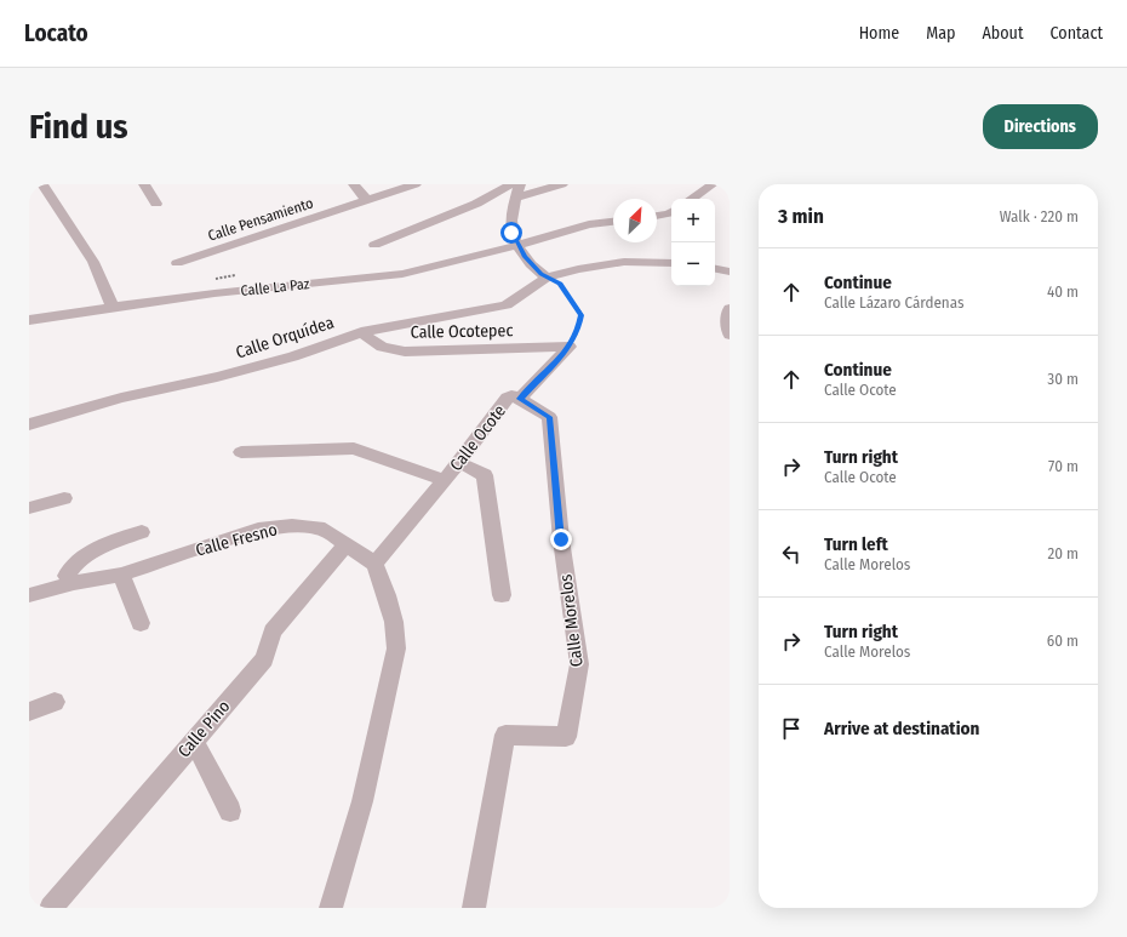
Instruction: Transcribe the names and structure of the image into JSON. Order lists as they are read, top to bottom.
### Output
{
  "streets": {
    "street": [
      "Calle Pensamiento",
      "Calle La Paz",
      "Calle Ocotepec",
      "Calle Orquídea",
      "Calle Ocote",
      "Calle Fresno",
      "Calle Morelos",
      "Calle Pino"
    ]
  },
  "crossings": [
    ["Calle Ocotepec", "Calle Orquídea"],
    ["Calle Ocotepec", "Calle Ocote"],
    ["Calle Ocote", "Calle Fresno"],
    ["Calle Ocote", "Calle Morelos"],
    ["Calle Fresno", "Calle Pino"]
  ],
  "north": "top right",
  "page": {
    "header": "Locato",
    "nav": [
      "Home",
      "Map",
      "About",
      "Contact"
    ],
    "buttons": "Directions",
    "title": "Find us",
    "heading": ["3 min", "Walk · 220 m"],
    "map_buttons": ["+", "−"],
    "list": [
      ["Continue", "Calle Lázaro Cárdenas", "40 m"],
      ["Continue", "Calle Ocote", "30 m"],
      ["Turn right", "Calle Ocote", "70 m"],
      ["Turn left", "Calle Morelos", "20 m"],
      ["Turn right", "Calle Morelos", "60 m"],
      "Arrive at destination"
    ]
  }
}
